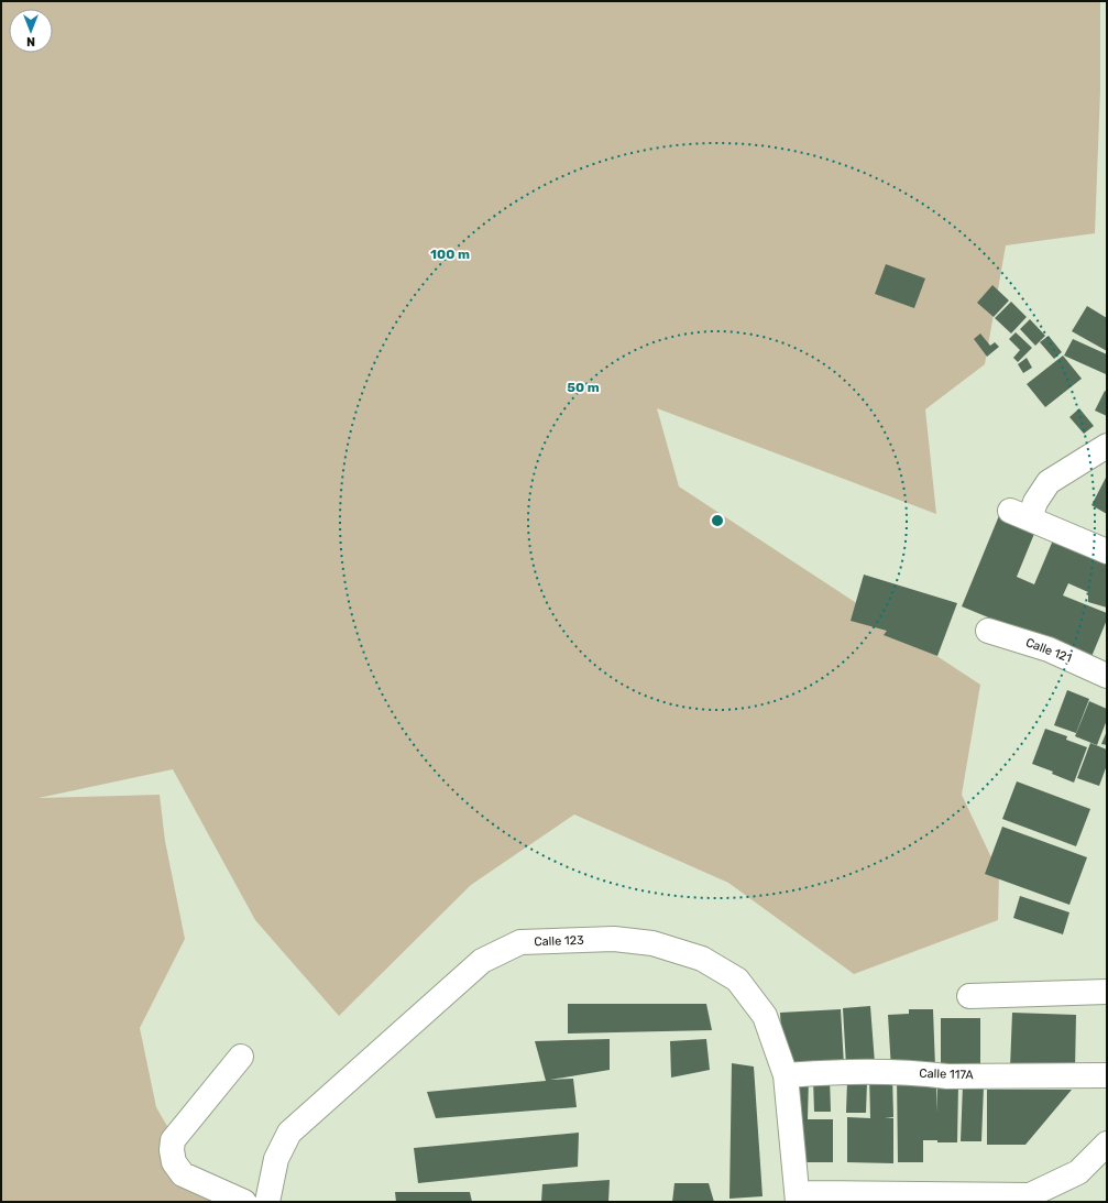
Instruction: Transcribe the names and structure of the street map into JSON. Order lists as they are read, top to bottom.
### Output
{
  "streets": {
    "street": ["Calle 121", "Calle 123", "Calle 117A"]
  },
  "crossings": [
    ["Calle 123", "Calle 117A"]
  ],
  "north": "bottom",
  "rings": ["100 m", "50 m"]
}
